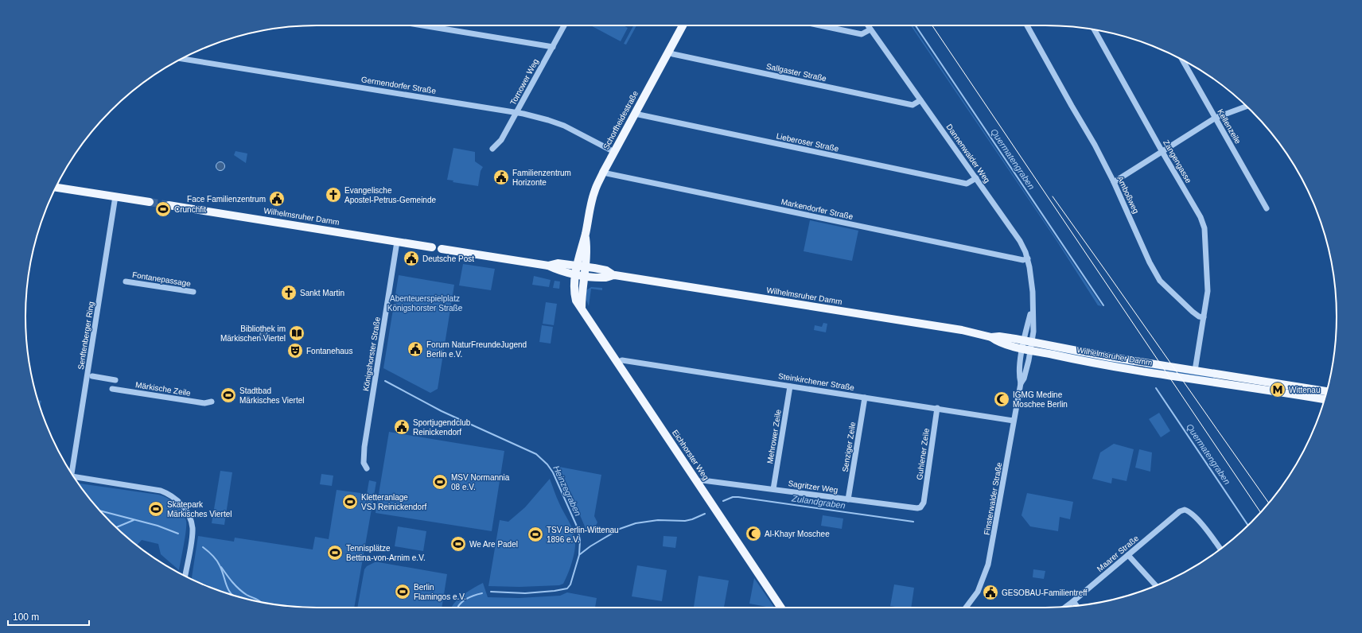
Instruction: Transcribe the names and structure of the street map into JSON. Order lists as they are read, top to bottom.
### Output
{
  "streets": {
    "main road": ["Schorfheidestraße", "Wilhelmsruher Damm", "Eichhorster Weg"],
    "street": [
      "Sallgaster Straße",
      "Tornower Weg",
      "Germendorfer Straße",
      "Kellenzeile",
      "Lieberoser Straße",
      "Dannenwalder Weg",
      "Zangengasse",
      "Amboßweg",
      "Markendorfer Straße",
      "Fontanepassage",
      "Senftenberger Ring",
      "Königshorster Straße",
      "Steinkirchener Straße",
      "Märkische Zeile",
      "Mehrower Zeile",
      "Senziger Zeile",
      "Guhlener Zeile",
      "Sagritzer Weg",
      "Finsterwalder Straße",
      "Maarer Straße"
    ]
  },
  "crossings": [
    ["Sallgaster Straße", "Schorfheidestraße"],
    ["Sallgaster Straße", "Dannenwalder Weg"],
    ["Tornower Weg", "Germendorfer Straße"],
    ["Germendorfer Straße", "Schorfheidestraße"],
    ["Schorfheidestraße", "Lieberoser Straße"],
    ["Schorfheidestraße", "Markendorfer Straße"],
    ["Schorfheidestraße", "Wilhelmsruher Damm"],
    ["Schorfheidestraße", "Eichhorster Weg"],
    ["Lieberoser Straße", "Dannenwalder Weg"],
    ["Dannenwalder Weg", "Markendorfer Straße"],
    ["Dannenwalder Weg", "Wilhelmsruher Damm"],
    ["Dannenwalder Weg", "Finsterwalder Straße"],
    ["Zangengasse", "Amboßweg"],
    ["Wilhelmsruher Damm", "Königshorster Straße"],
    ["Wilhelmsruher Damm", "Eichhorster Weg"],
    ["Wilhelmsruher Damm", "Finsterwalder Straße"],
    ["Steinkirchener Straße", "Mehrower Zeile"],
    ["Steinkirchener Straße", "Senziger Zeile"],
    ["Steinkirchener Straße", "Guhlener Zeile"],
    ["Steinkirchener Straße", "Eichhorster Weg"],
    ["Steinkirchener Straße", "Finsterwalder Straße"],
    ["Mehrower Zeile", "Sagritzer Weg"],
    ["Senziger Zeile", "Sagritzer Weg"],
    ["Guhlener Zeile", "Sagritzer Weg"],
    ["Eichhorster Weg", "Sagritzer Weg"]
  ],
  "water": ["Quermatengraben", "Heinzegraben", "Zulandgraben"],
  "parks": ["Abenteuerspielplatz Königshorster Straße"],
  "places": {
    "public building": [
      "Familienzentrum Horizonte",
      "Face Familienzentrum",
      "Deutsche Post",
      "Forum NaturFreundeJugend Berlin e.V.",
      "Sportjugendclub Reinickendorf",
      "GESOBAU-Familientreff"
    ],
    "church": ["Evangelische Apostel-Petrus-Gemeinde", "Sankt Martin"],
    "sports": [
      "Crunchfit",
      "Stadtbad Märkisches Viertel",
      "MSV Normannia 08 e.V.",
      "Kletteranlage VSJ Reinickendorf",
      "Skatepark Märkisches Viertel",
      "TSV Berlin-Wittenau 1896 e.V.",
      "We Are Padel",
      "Tennisplätze Bettina-von-Arnim e.V.",
      "Berlin Flamingos e.V."
    ],
    "library": ["Bibliothek im Märkischen Viertel"],
    "theatre": ["Fontanehaus"],
    "metro station": ["Wittenau"],
    "mosque": ["IGMG Medine Moschee Berlin", "Al-Khayr Moschee"]
  },
  "scale_bar": "100 m"
}
